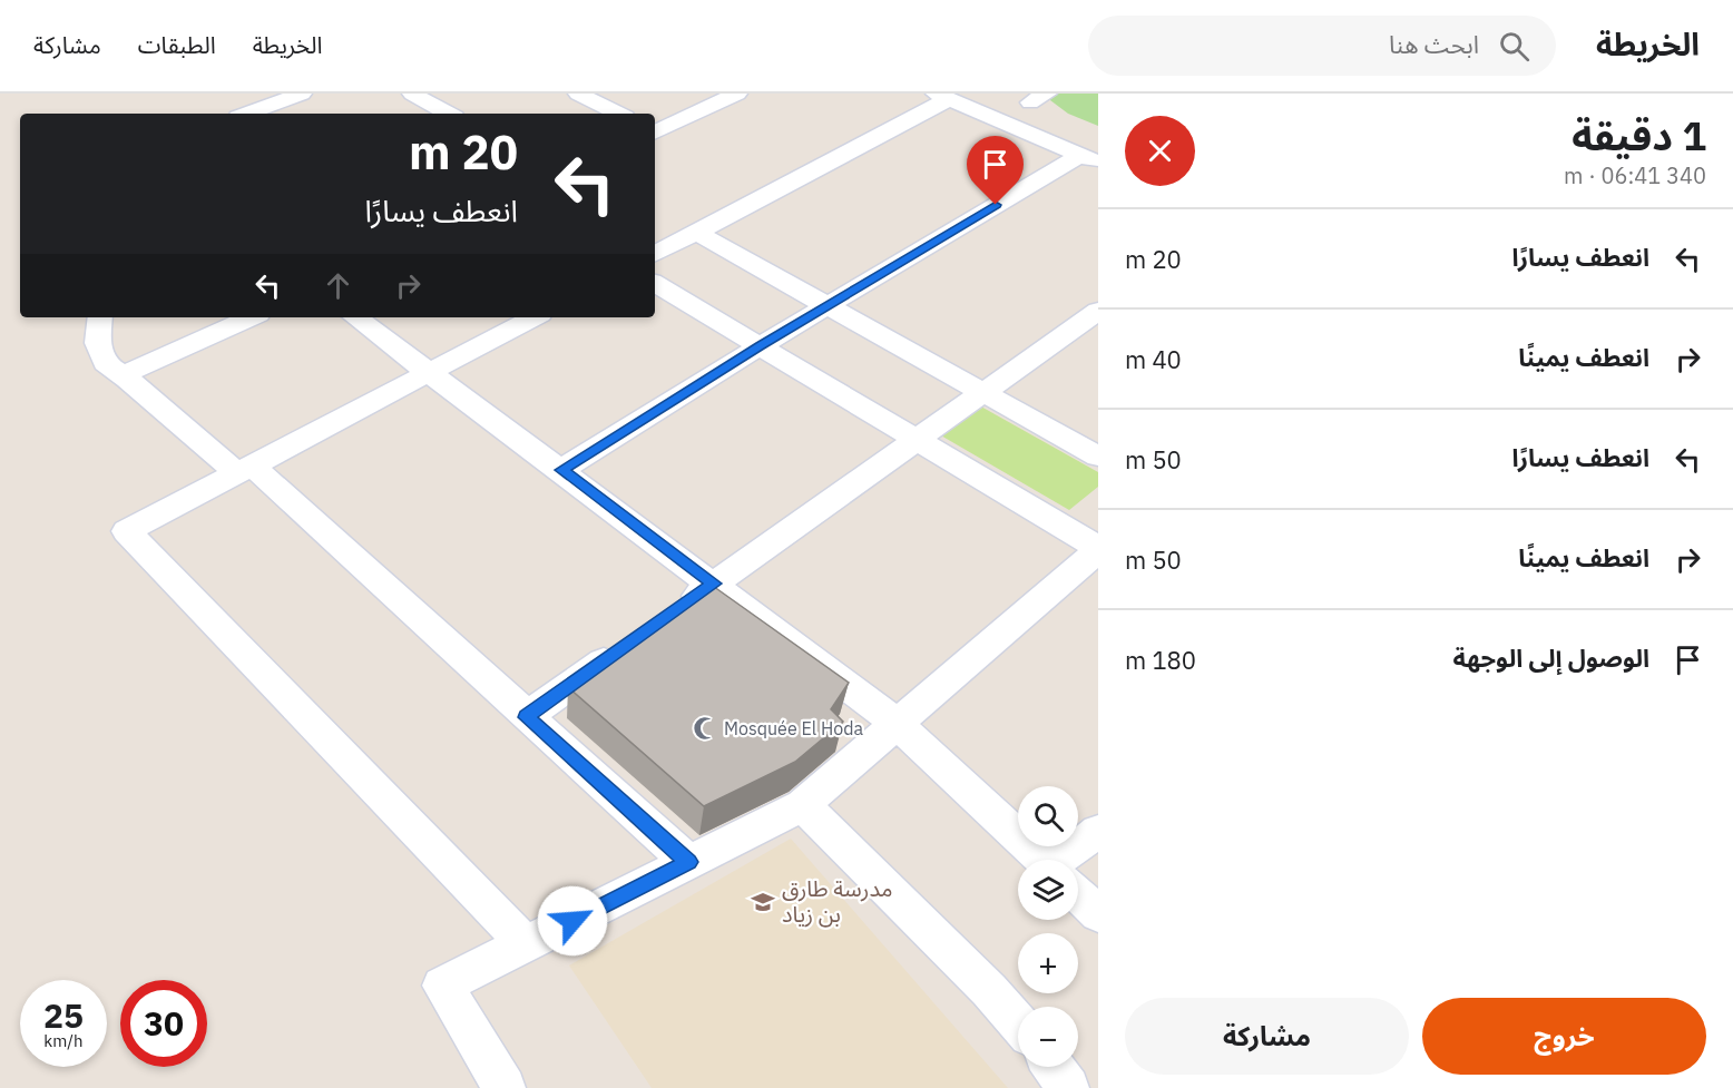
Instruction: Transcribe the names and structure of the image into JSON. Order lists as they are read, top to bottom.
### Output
{
  "places": {
    "mosque": ["Mosquée El Hoda"],
    "school or university": ["مدرسة طارق بن زياد"]
  },
  "page": {
    "header": "الخريطة",
    "search": "ابحث هنا",
    "nav": ["الخريطة", "الطبقات", "مشاركة"],
    "heading": ["1 دقيقة", "340 m · 06:41"],
    "turn": ["20 m", "انعطف يسارًا"],
    "list": [
      {
        "name": "انعطف يسارًا",
        "value": "20 m"
      },
      {
        "name": "انعطف يمينًا",
        "value": "40 m"
      },
      {
        "name": "انعطف يسارًا",
        "value": "50 m"
      },
      {
        "name": "انعطف يمينًا",
        "value": "50 m"
      },
      {
        "name": "الوصول إلى الوجهة",
        "value": "180 m"
      }
    ],
    "map_buttons": ["+", "−"],
    "speed": "25 km/h",
    "limit": "30",
    "buttons": ["خروج", "مشاركة"]
  }
}
